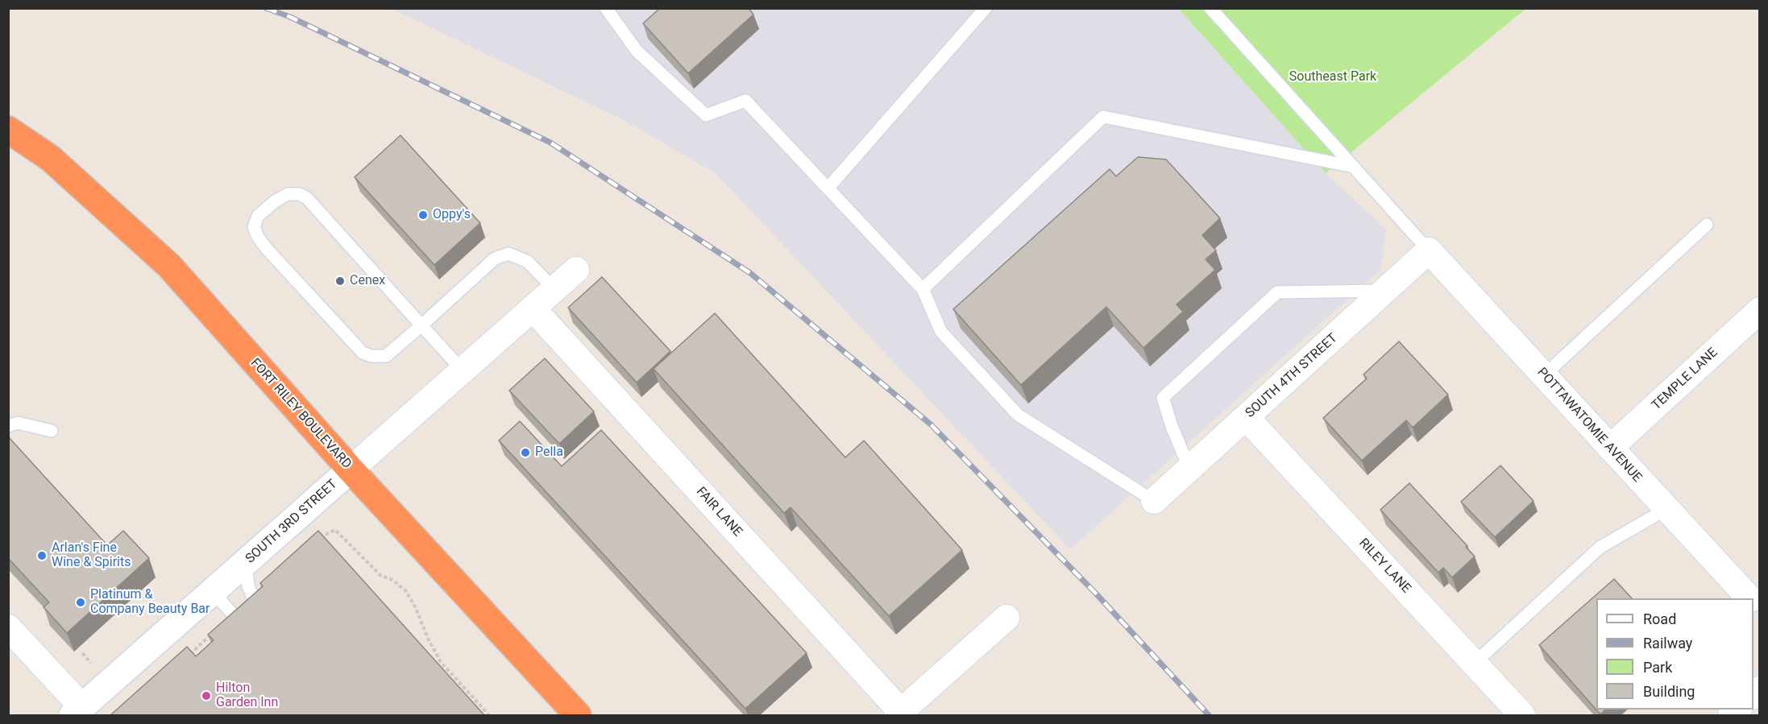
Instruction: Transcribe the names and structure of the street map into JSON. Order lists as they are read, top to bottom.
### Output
{
  "streets": {
    "highway": ["FORT RILEY BOULEVARD"],
    "street": [
      "SOUTH 4TH STREET",
      "TEMPLE LANE",
      "POTTAWATOMIE AVENUE",
      "FAIR LANE",
      "SOUTH 3RD STREET",
      "RILEY LANE"
    ]
  },
  "crossings": [
    ["SOUTH 4TH STREET", "POTTAWATOMIE AVENUE"],
    ["SOUTH 4TH STREET", "RILEY LANE"],
    ["TEMPLE LANE", "POTTAWATOMIE AVENUE"],
    ["FORT RILEY BOULEVARD", "SOUTH 3RD STREET"],
    ["FAIR LANE", "SOUTH 3RD STREET"]
  ],
  "parks": ["Southeast Park"],
  "places": [
    "Oppy's",
    "Cenex",
    "Pella",
    "Arlan's Fine Wine & Spirits",
    "Platinum & Company Beauty Bar",
    "Hilton Garden Inn"
  ],
  "legend": [
    "Road",
    "Railway",
    "Park",
    "Building"
  ]
}
